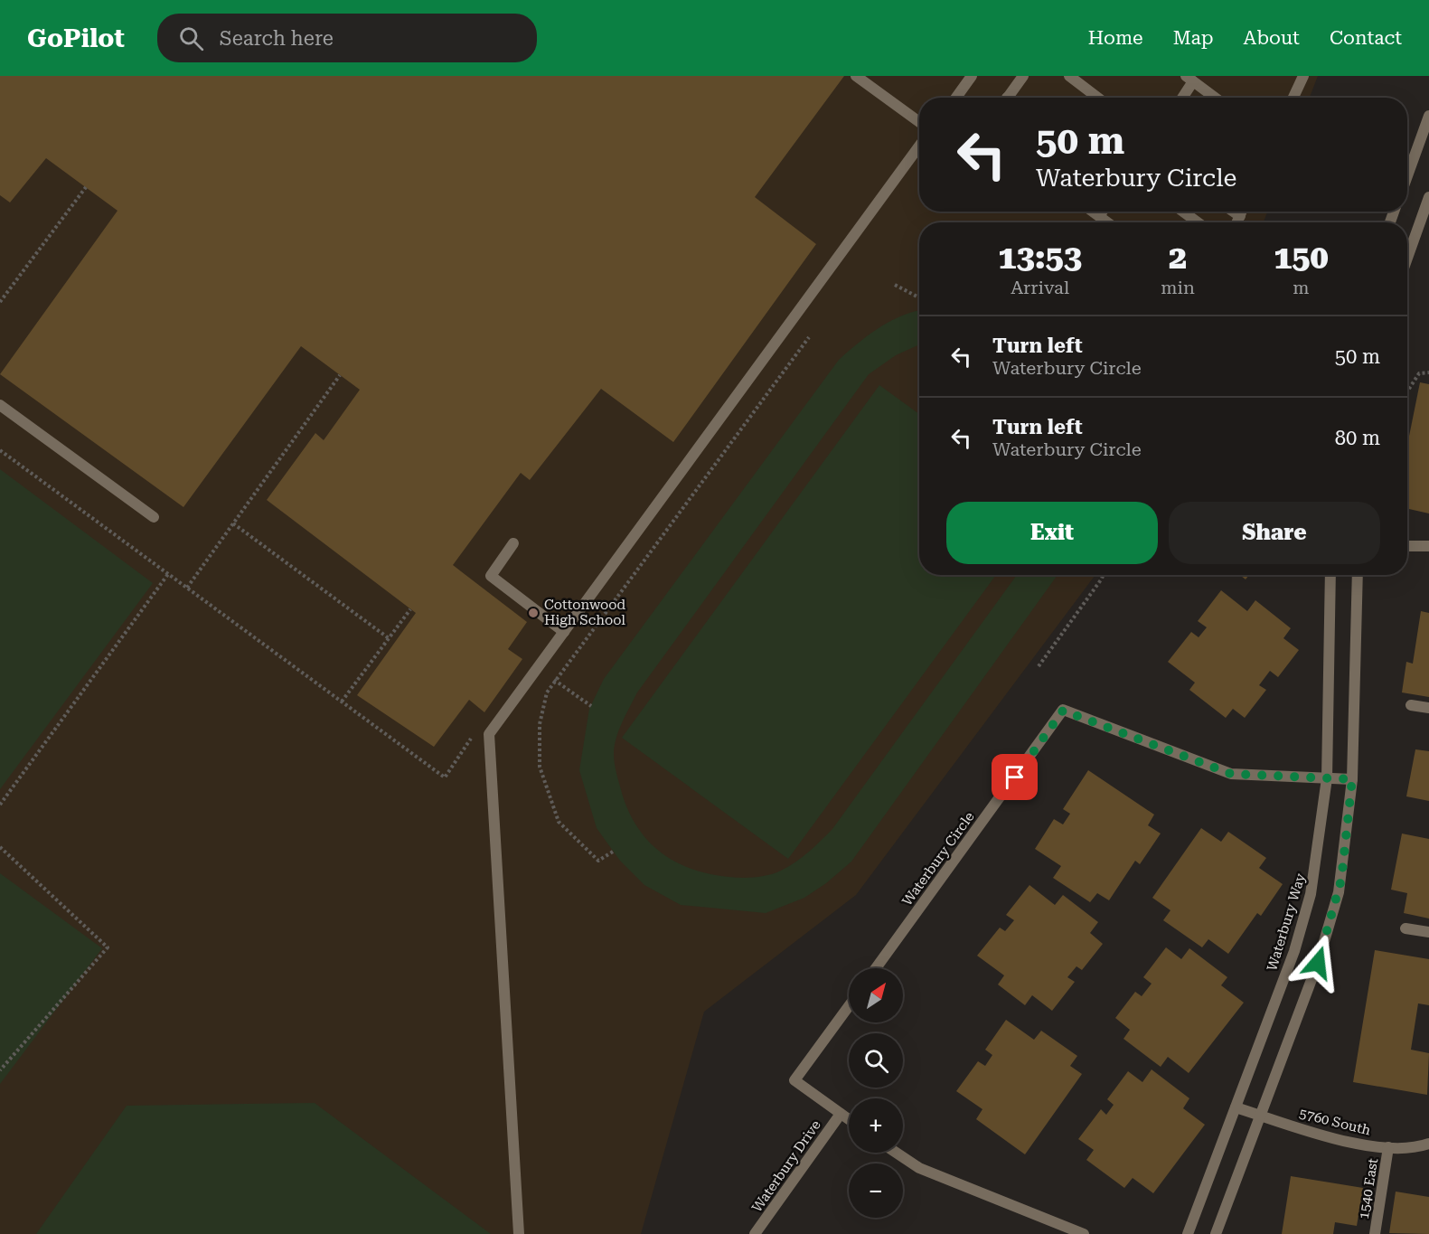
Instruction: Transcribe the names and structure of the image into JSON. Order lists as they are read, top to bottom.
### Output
{
  "streets": {
    "street": [
      "Waterbury Circle",
      "Waterbury Way",
      "5760 South",
      "Waterbury Drive",
      "1540 East"
    ]
  },
  "crossings": [
    ["Waterbury Circle", "Waterbury Way"],
    ["Waterbury Way", "5760 South"],
    ["5760 South", "1540 East"]
  ],
  "places": ["Cottonwood High School"],
  "north": "top right",
  "page": {
    "header": "GoPilot",
    "search": "Search here",
    "nav": [
      "Home",
      "Map",
      "About",
      "Contact"
    ],
    "turn": ["50 m", "Waterbury Circle"],
    "eta": [
      "13:53",
      "Arrival",
      "2",
      "min",
      "150",
      "m"
    ],
    "list": [
      {
        "name": "Turn left",
        "note": "Waterbury Circle",
        "value": "50 m"
      },
      {
        "name": "Turn left",
        "note": "Waterbury Circle",
        "value": "80 m"
      }
    ],
    "buttons": ["Exit", "Share"],
    "map_buttons": ["+", "−"]
  }
}
